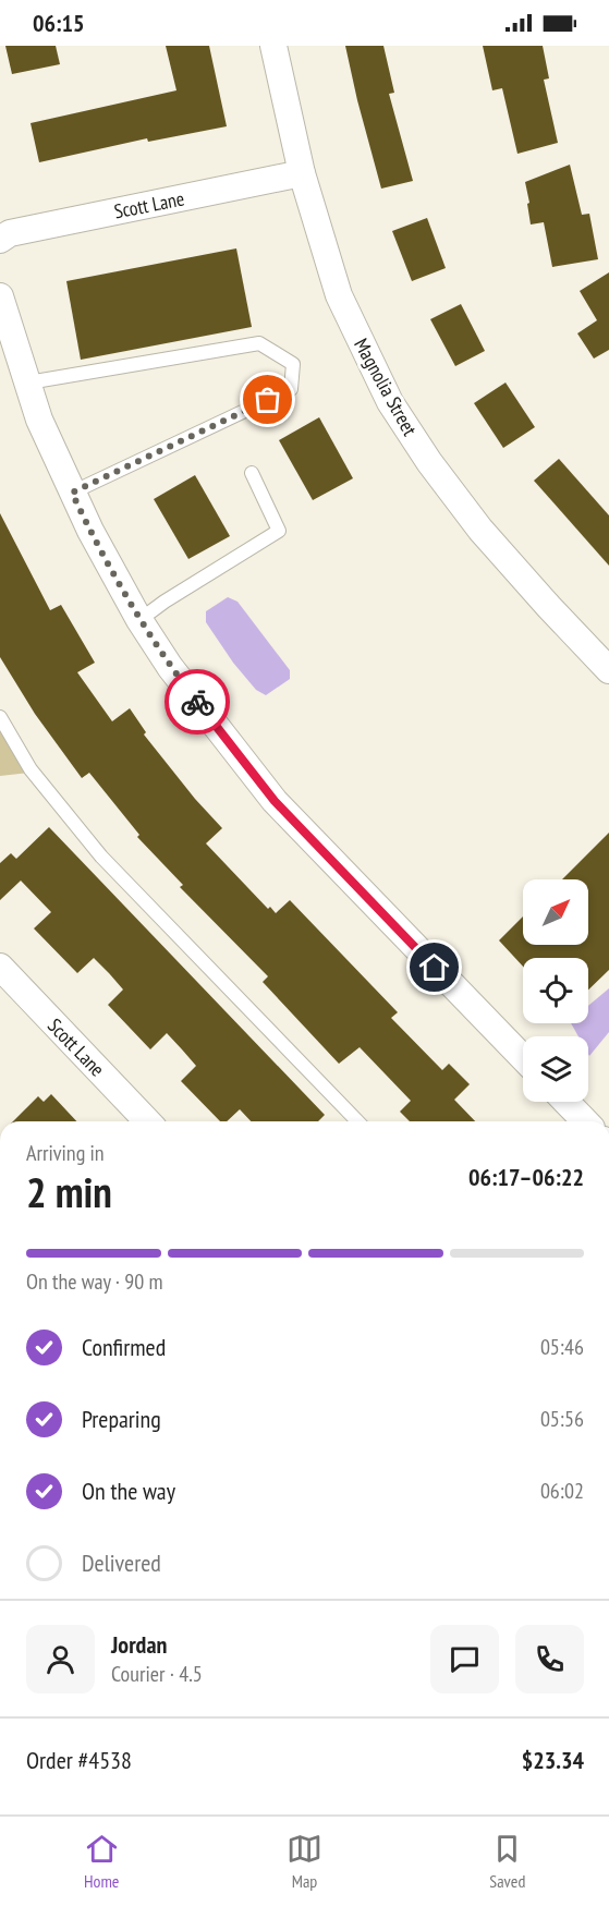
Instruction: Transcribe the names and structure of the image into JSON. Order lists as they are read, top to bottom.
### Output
{
  "streets": {
    "street": ["Scott Lane", "Magnolia Street"]
  },
  "crossings": [
    ["Scott Lane", "Magnolia Street"]
  ],
  "north": "top right",
  "page": {
    "status": "06:15",
    "heading": ["2 min", "Arriving in", "06:17–06:22"],
    "panel": [
      "Jordan",
      "Courier · 4.5",
      "Order #4538",
      "$23.34"
    ],
    "bar": "On the way · 90 m",
    "list": [
      ["Confirmed", "05:46"],
      ["Preparing", "05:56"],
      ["On the way", "06:02"],
      "Delivered"
    ],
    "tabs": ["Home", "Map", "Saved"]
  }
}
